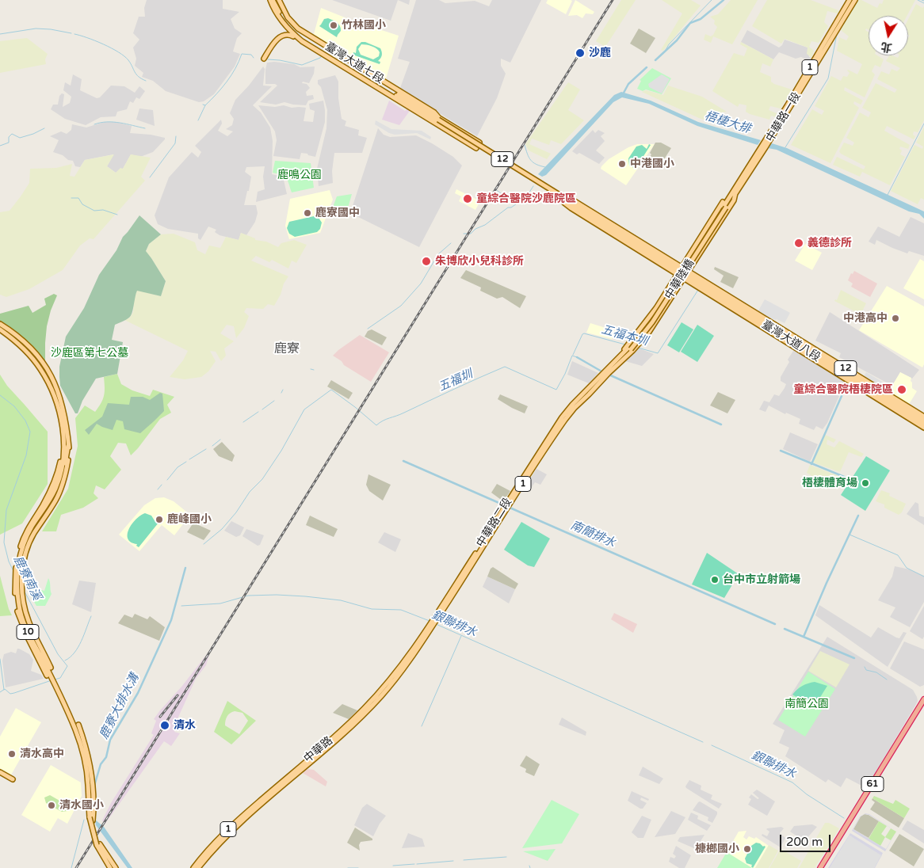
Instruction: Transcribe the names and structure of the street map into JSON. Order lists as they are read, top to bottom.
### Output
{
  "streets": {
    "highway": ["61"],
    "main road": [
      "臺灣大道七段",
      "1",
      "中華路一段",
      "12",
      "中華陸橋",
      "臺灣大道八段",
      "中華路二段",
      "10",
      "中華路"
    ]
  },
  "crossings": [
    ["臺灣大道七段", "12"],
    ["中華路一段", "中華陸橋"],
    ["中華路一段", "臺灣大道八段"],
    ["中華路一段", "中華路二段"],
    ["12", "臺灣大道八段"],
    ["中華陸橋", "中華路二段"],
    ["臺灣大道八段", "中華路二段"],
    ["中華路二段", "中華路"]
  ],
  "districts": ["鹿寮"],
  "water": [
    "梧棲大排",
    "五福本圳",
    "五福圳",
    "南簡排水",
    "鹿寮南溪",
    "銀聯排水",
    "鹿寮大排水溝"
  ],
  "parks": ["鹿鳴公園", "沙鹿區第七公墓", "南簡公園"],
  "places": [
    "竹林國小",
    "沙鹿",
    "中港國小",
    "童綜合醫院沙鹿院區",
    "鹿寮國中",
    "義德診所",
    "朱博欣小兒科診所",
    "中港高中",
    "童綜合醫院梧棲院區",
    "梧棲體育場",
    "鹿峰國小",
    "台中市立射箭場",
    "清水",
    "清水高中",
    "清水國小",
    "槺榔國小"
  ],
  "scale_bar": "200 m",
  "north": "bottom"
}
